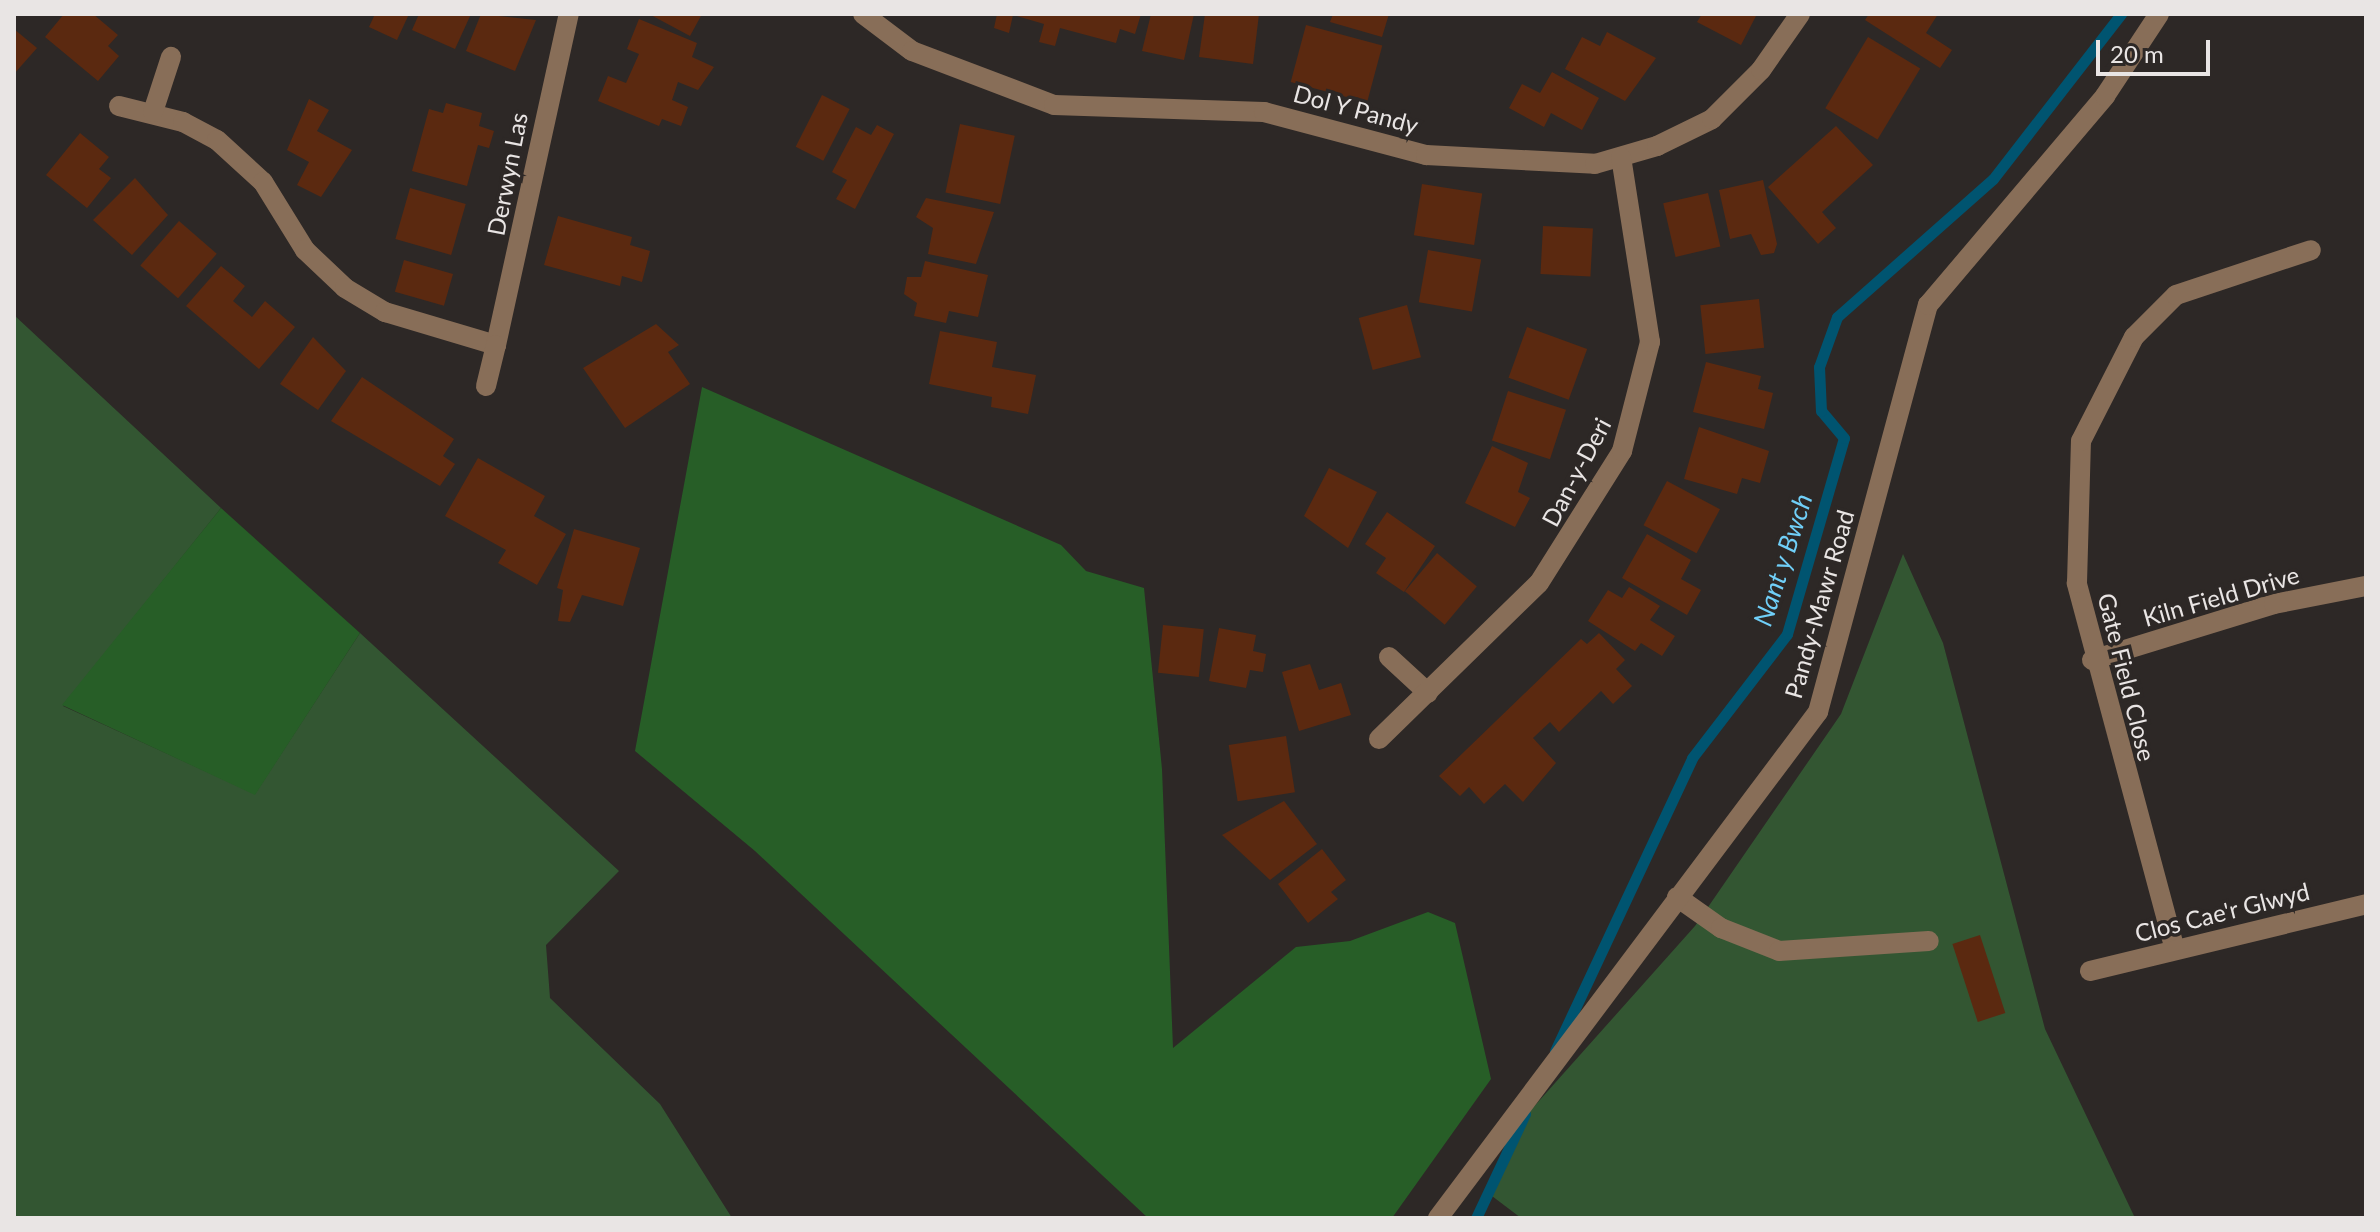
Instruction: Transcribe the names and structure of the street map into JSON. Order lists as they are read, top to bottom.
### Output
{
  "streets": {
    "street": [
      "Dol Y Pandy",
      "Derwyn Las",
      "Dan-y-Deri",
      "Kiln Field Drive",
      "Pandy-Mawr Road",
      "Gate Field Close",
      "Clos Cae'r Glwyd"
    ]
  },
  "crossings": [
    ["Dol Y Pandy", "Dan-y-Deri"],
    ["Kiln Field Drive", "Gate Field Close"],
    ["Gate Field Close", "Clos Cae'r Glwyd"]
  ],
  "water": ["Nant y Bwch"],
  "scale_bar": "20 m"
}
